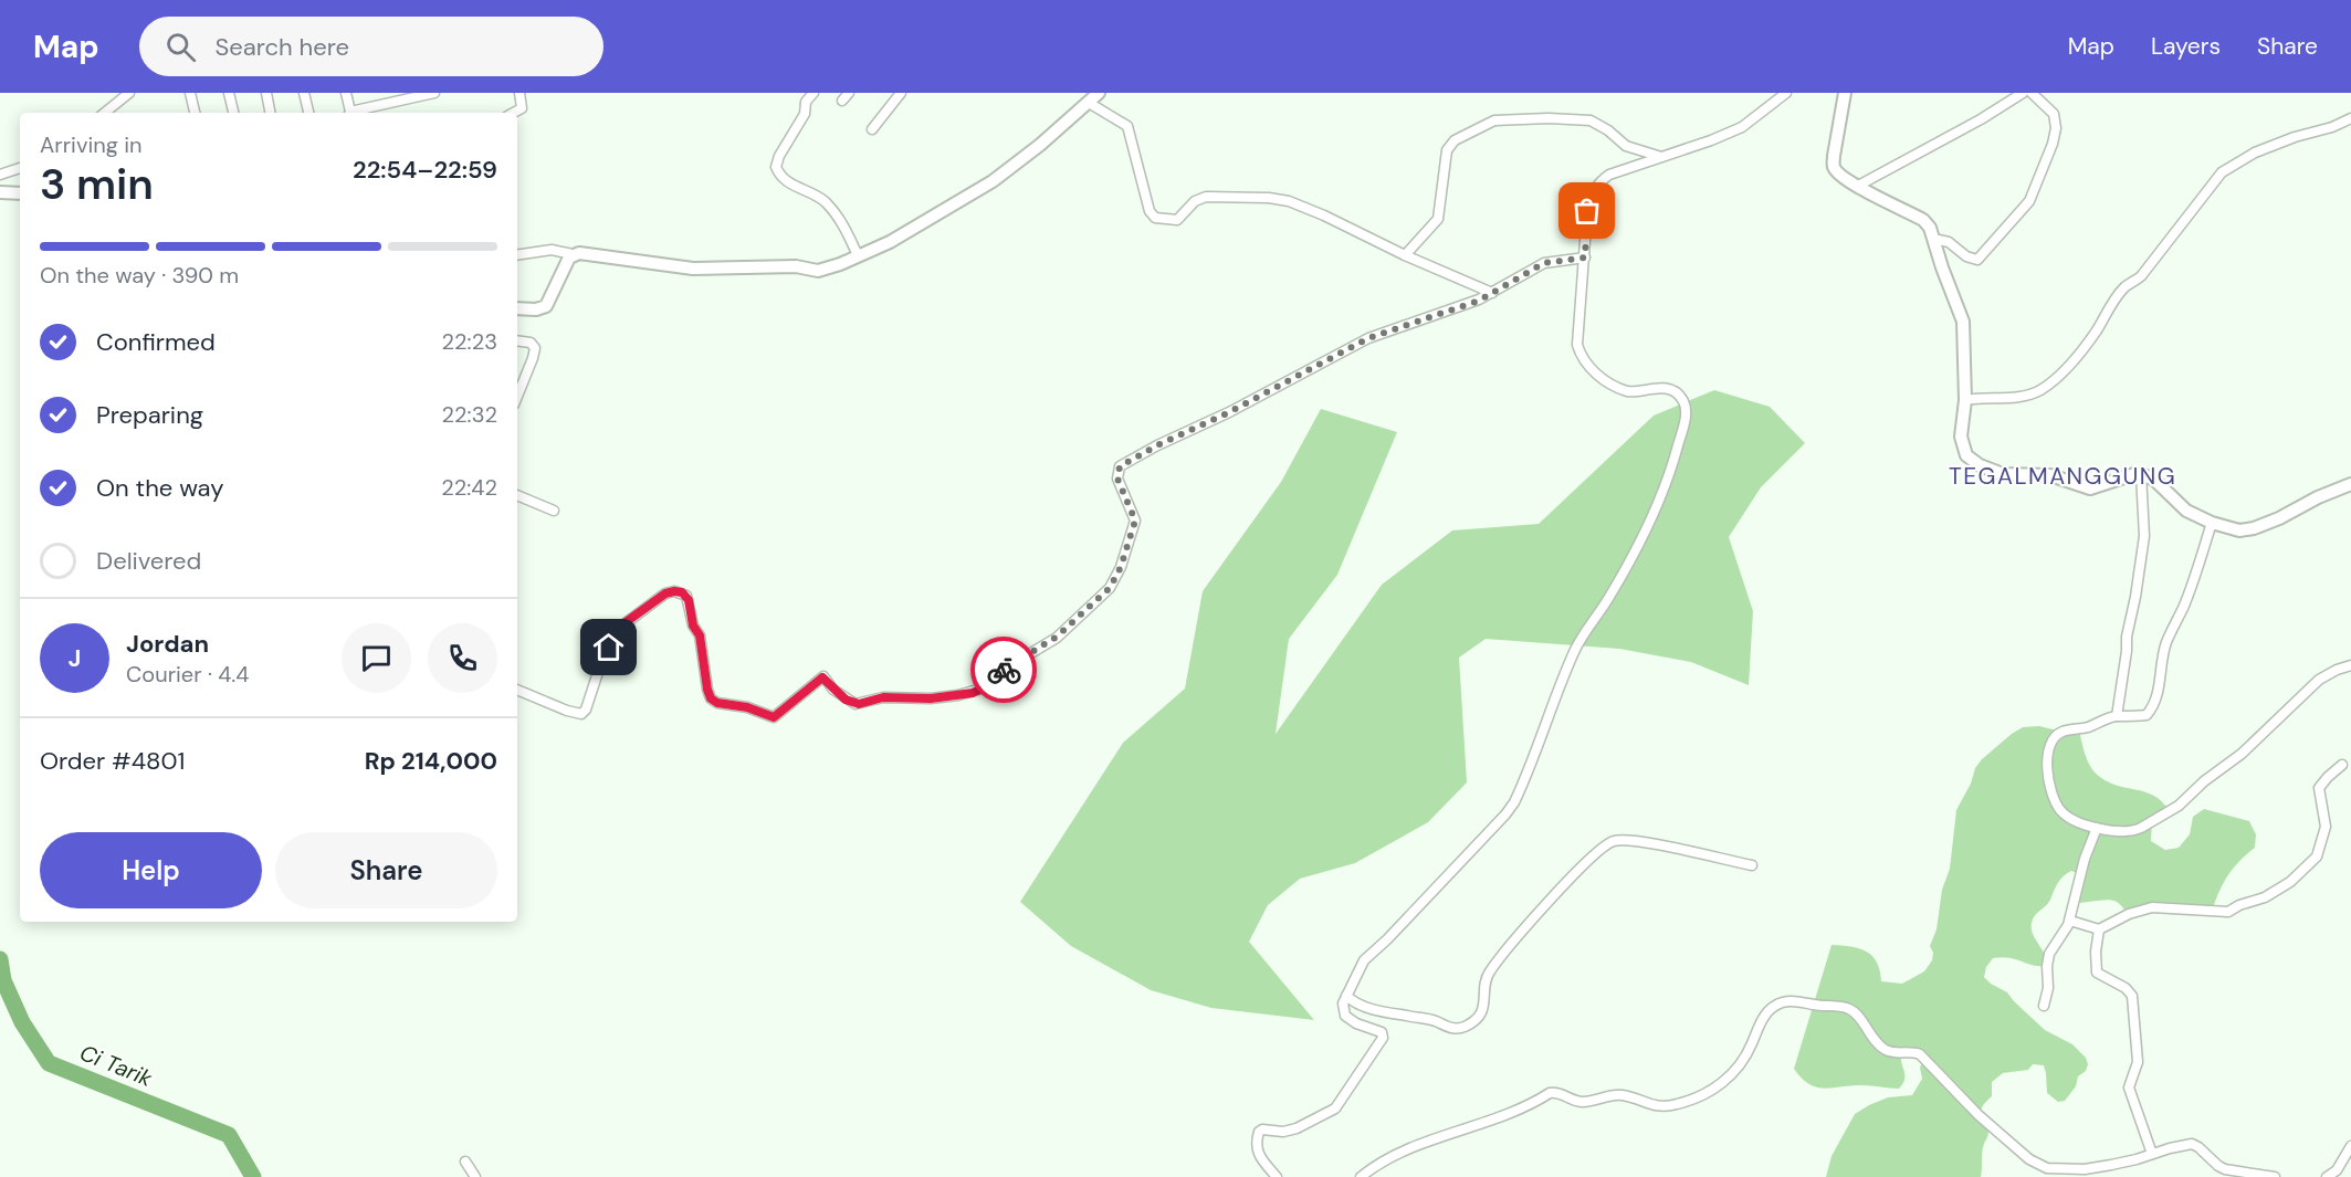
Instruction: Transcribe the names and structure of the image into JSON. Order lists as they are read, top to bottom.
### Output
{
  "districts": ["TEGALMANGGUNG"],
  "water": ["Ci Tarik"],
  "page": {
    "header": "Map",
    "search": "Search here",
    "nav": ["Map", "Layers", "Share"],
    "heading": ["3 min", "Arriving in", "22:54–22:59"],
    "panel": [
      "Jordan",
      "Courier · 4.4",
      "Order #4801",
      "Rp 214,000"
    ],
    "bar": "On the way · 390 m",
    "list": [
      ["Confirmed", "22:23"],
      ["Preparing", "22:32"],
      ["On the way", "22:42"],
      "Delivered"
    ],
    "round": "J",
    "buttons": ["Help", "Share"]
  }
}
